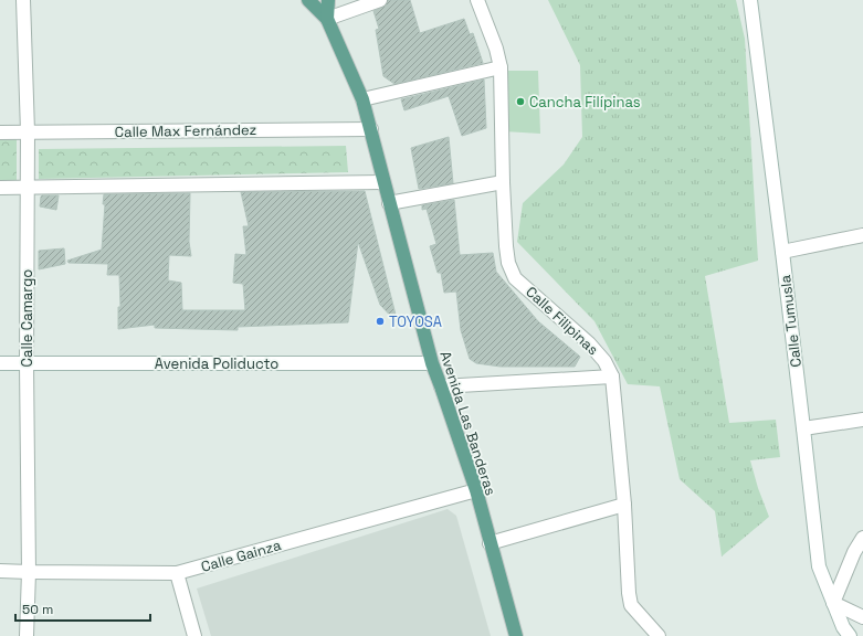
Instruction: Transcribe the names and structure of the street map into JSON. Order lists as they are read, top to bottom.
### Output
{
  "streets": {
    "main road": ["Avenida Las Banderas"],
    "street": [
      "Calle Max Fernández",
      "Calle Camargo",
      "Calle Filipinas",
      "Calle Tumusla",
      "Avenida Poliducto",
      "Calle Gainza"
    ]
  },
  "crossings": [
    ["Calle Max Fernández", "Calle Camargo"],
    ["Calle Max Fernández", "Avenida Las Banderas"],
    ["Calle Camargo", "Avenida Poliducto"],
    ["Calle Camargo", "Calle Gainza"],
    ["Avenida Poliducto", "Avenida Las Banderas"],
    ["Avenida Las Banderas", "Calle Gainza"]
  ],
  "places": ["Cancha Filípinas", "TOYOSA"],
  "scale_bar": "50 m"
}
